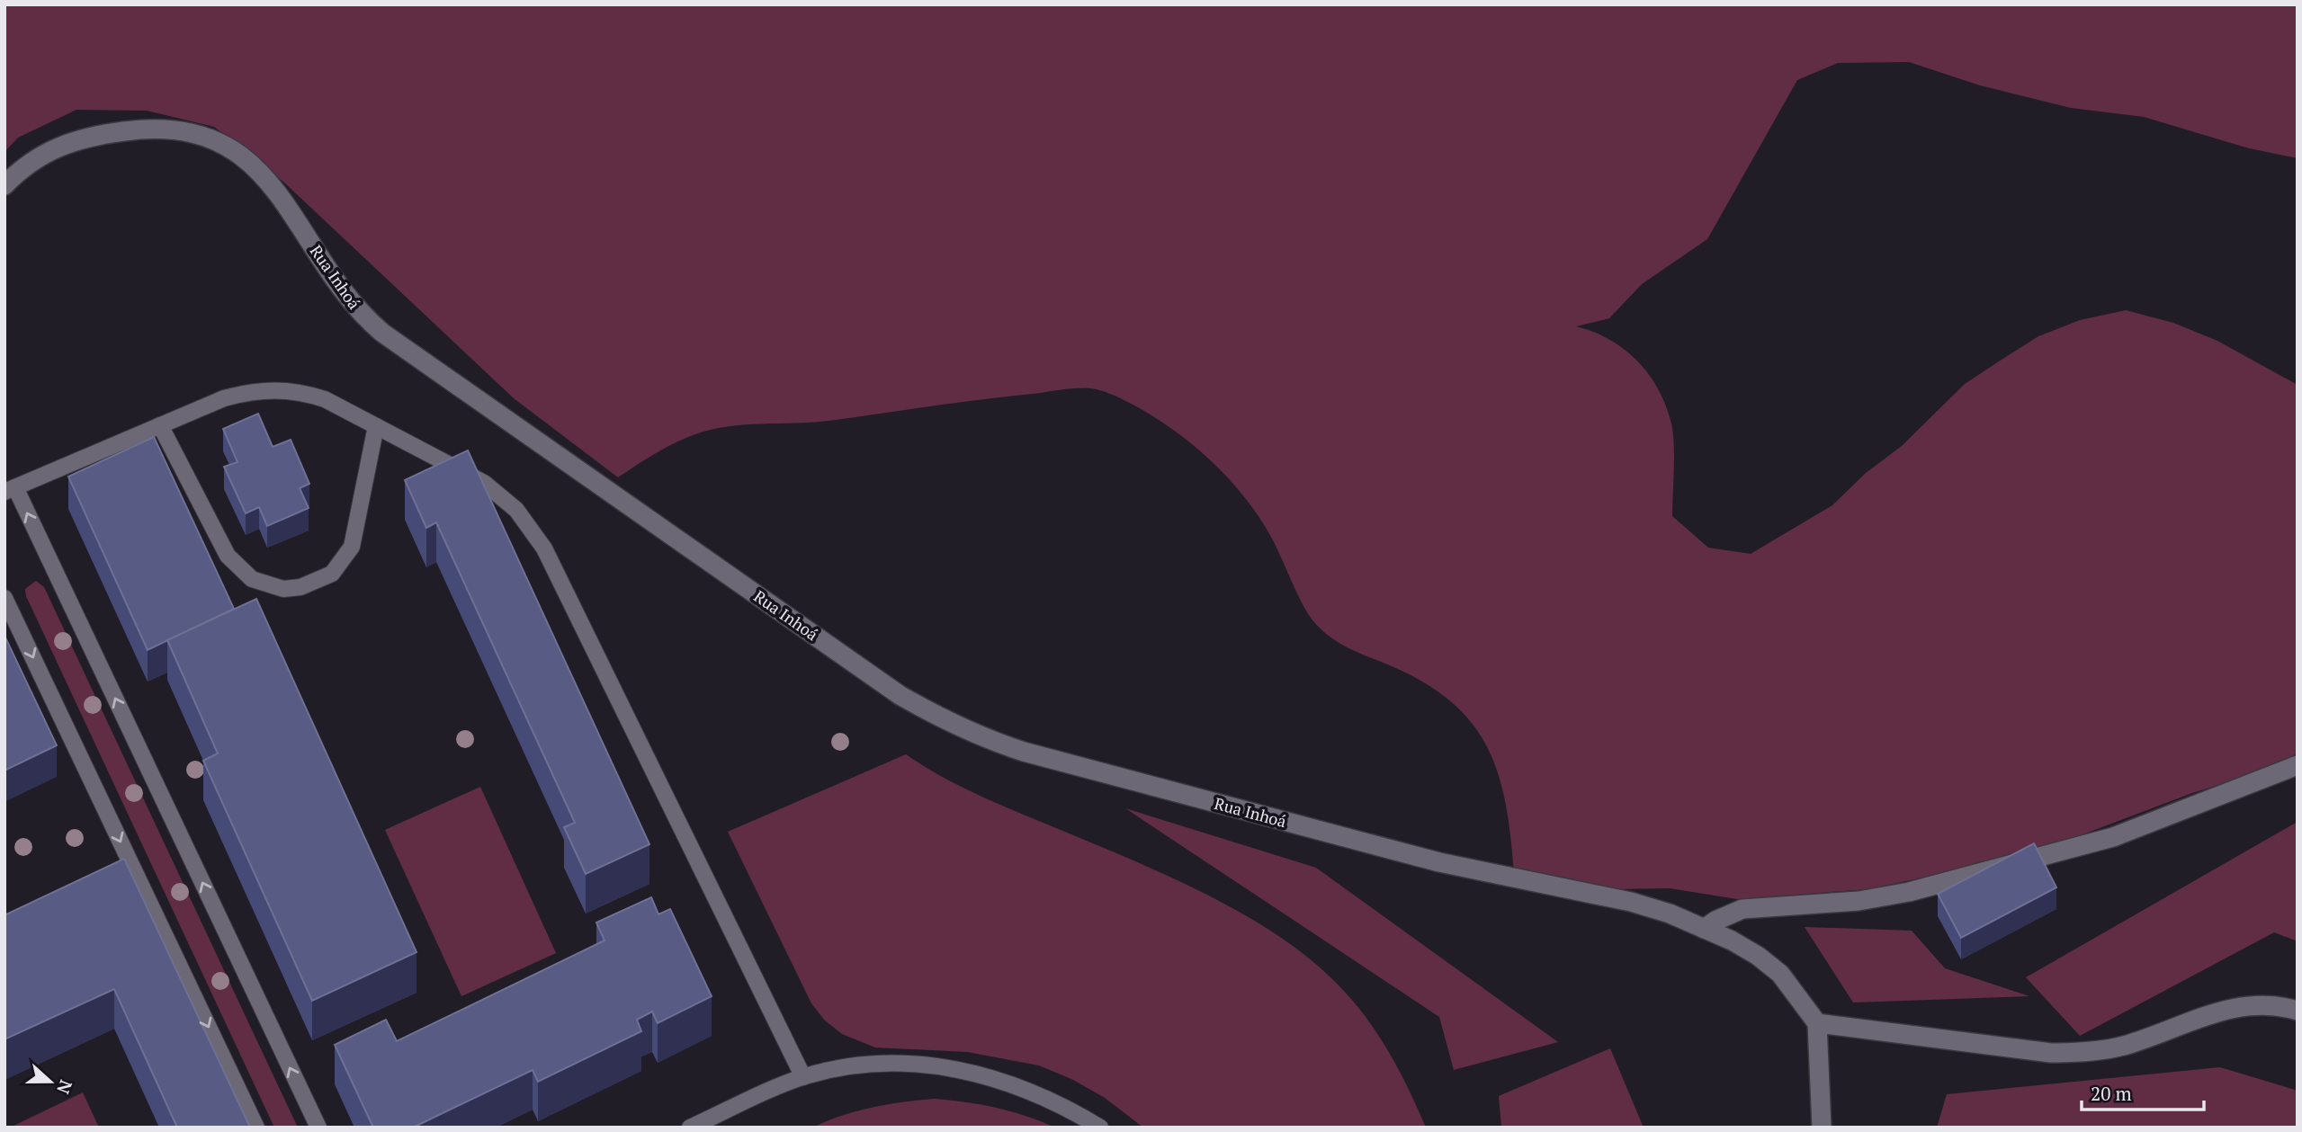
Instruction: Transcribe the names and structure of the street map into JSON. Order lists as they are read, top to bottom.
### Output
{
  "streets": {
    "street": ["Rua Inhoá"]
  },
  "scale_bar": "20 m",
  "north": "right"
}
